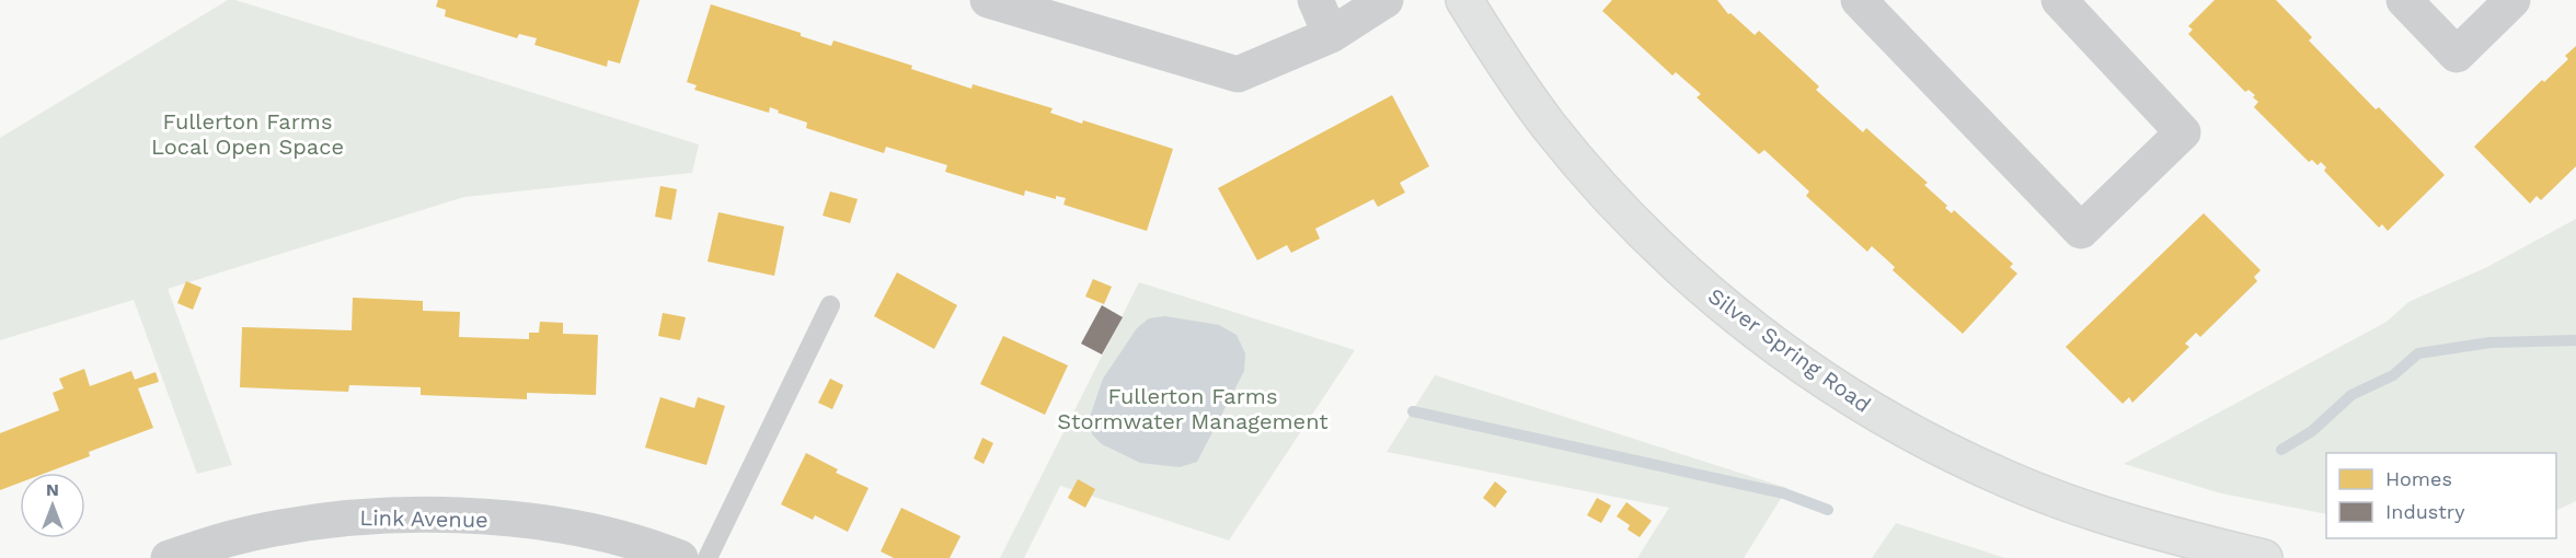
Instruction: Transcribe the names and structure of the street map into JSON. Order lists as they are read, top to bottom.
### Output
{
  "streets": {
    "main road": ["Silver Spring Road"],
    "street": ["Link Avenue"]
  },
  "parks": ["Fullerton Farms Local Open Space", "Fullerton Farms Stormwater Management"],
  "legend": ["Homes", "Industry"],
  "north": "top"
}
